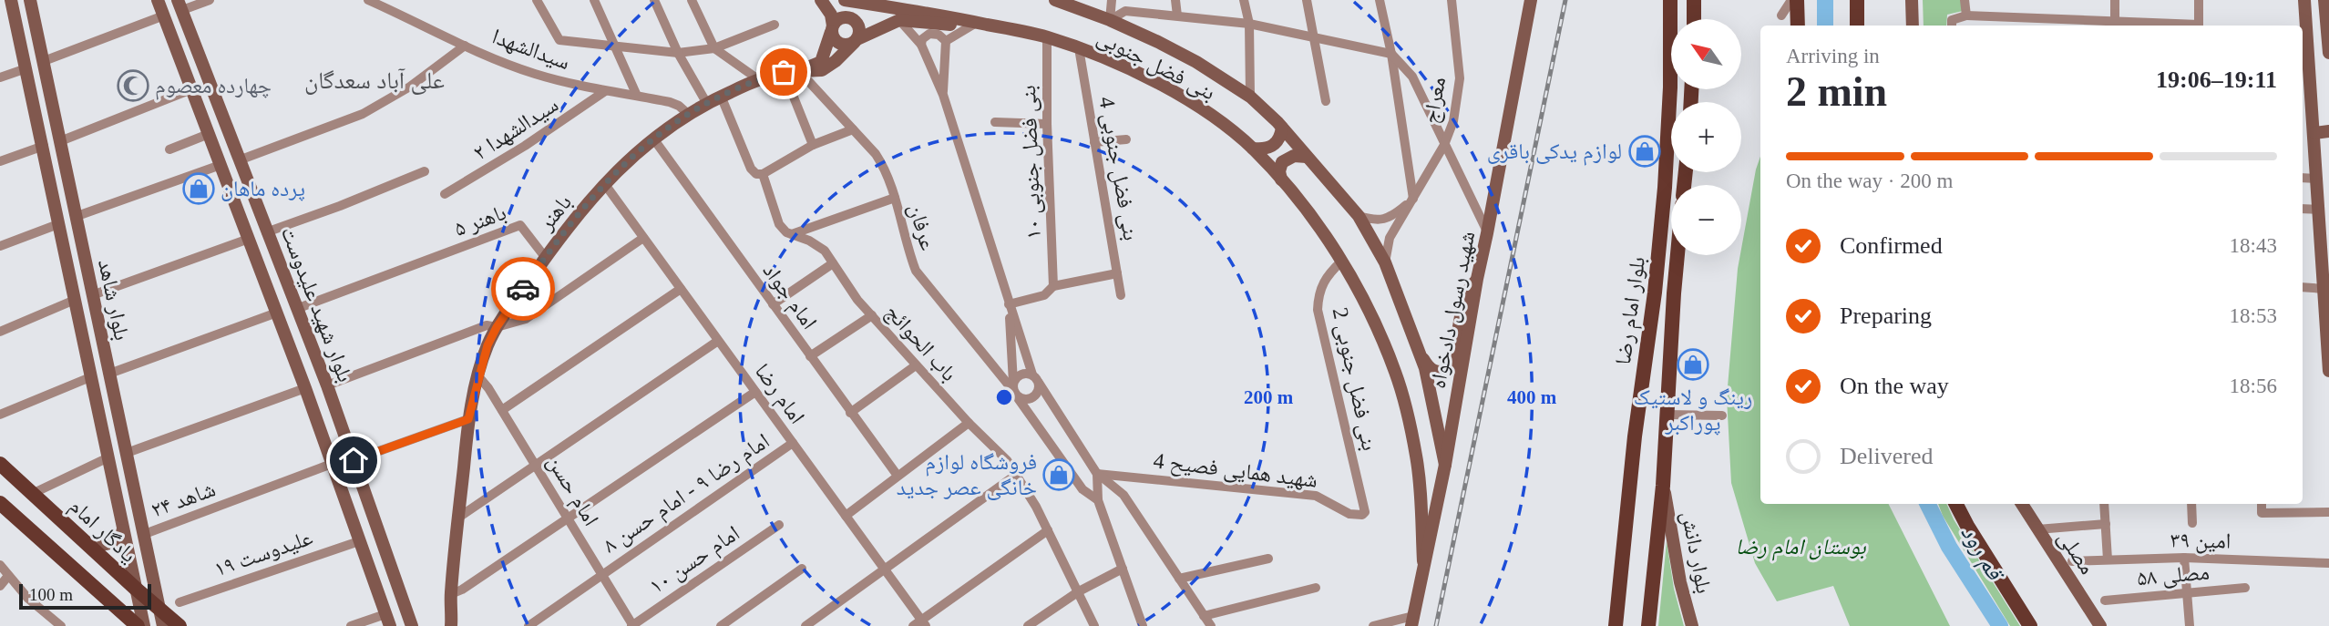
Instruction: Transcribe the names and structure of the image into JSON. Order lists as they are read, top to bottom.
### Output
{
  "streets": {
    "main road": [
      "بنی فضل جنوبی",
      "باهنر",
      "بلوار شاهد",
      "بلوار شهید علیدوست",
      "شهید رسول دادخواه",
      "بلوار امام رضا",
      "یادگار امام",
      "بلوار دانش",
      "مصلی"
    ],
    "street": [
      "سیدالشهدا",
      "معراج",
      "سیدالشهدا ۲",
      "بنی فضل جنوبی ۱۰",
      "بنی فضل جنوبی 4",
      "باهنر ۵",
      "عرفان",
      "امام جواد",
      "باب الحوائج",
      "بنی فضل جنوبی 2",
      "امام رضا",
      "شهید همایی فصیح 4",
      "امام حسن",
      "امام رضا ۹ - امام حسن ۸",
      "شاهد ۲۴",
      "امین ۳۹",
      "علیدوست ۱۹",
      "امام حسن ۱۰",
      "مصلی ۵۸"
    ]
  },
  "crossings": [
    ["سیدالشهدا", "سیدالشهدا ۲"],
    ["سیدالشهدا", "باهنر"],
    ["بنی فضل جنوبی", "معراج"],
    ["بنی فضل جنوبی", "بنی فضل جنوبی ۱۰"],
    ["بنی فضل جنوبی", "بنی فضل جنوبی 4"],
    ["بنی فضل جنوبی", "باهنر"],
    ["بنی فضل جنوبی", "شهید رسول دادخواه"],
    ["بنی فضل جنوبی", "بنی فضل جنوبی 2"],
    ["باهنر", "باهنر ۵"],
    ["باهنر", "عرفان"],
    ["باهنر", "امام جواد"],
    ["باهنر", "باب الحوائج"],
    ["باهنر", "امام رضا"],
    ["باهنر", "امام حسن"],
    ["باهنر ۵", "بلوار شهید علیدوست"],
    ["بلوار شاهد", "شاهد ۲۴"],
    ["بلوار شاهد", "یادگار امام"],
    ["بلوار شهید علیدوست", "شاهد ۲۴"],
    ["بلوار شهید علیدوست", "علیدوست ۱۹"],
    ["بلوار امام رضا", "بلوار دانش"],
    ["بنی فضل جنوبی 2", "شهید همایی فصیح 4"],
    ["امام رضا", "امام رضا ۹ - امام حسن ۸"],
    ["امام حسن", "امام رضا ۹ - امام حسن ۸"],
    ["امام حسن", "امام حسن ۱۰"]
  ],
  "districts": ["علی آباد سعدگان"],
  "water": ["قم رود"],
  "parks": ["بوستان امام رضا"],
  "places": {
    "mosque": ["چهارده معصوم"],
    "shop": [
      "لوازم یدکی باقری",
      "پرده ماهان",
      "رینگ و لاستیک پوراکبر",
      "فروشگاه لوازم خانگی عصر جدید"
    ]
  },
  "scale_bar": "100 m",
  "north": "top left",
  "page": {
    "map_buttons": ["+", "−"],
    "heading": ["2 min", "Arriving in", "19:06–19:11"],
    "bar": "On the way · 200 m",
    "list": [
      ["Confirmed", "18:43"],
      ["Preparing", "18:53"],
      ["On the way", "18:56"],
      "Delivered"
    ],
    "scale": "100 m"
  },
  "rings": ["200 m", "400 m"]
}
